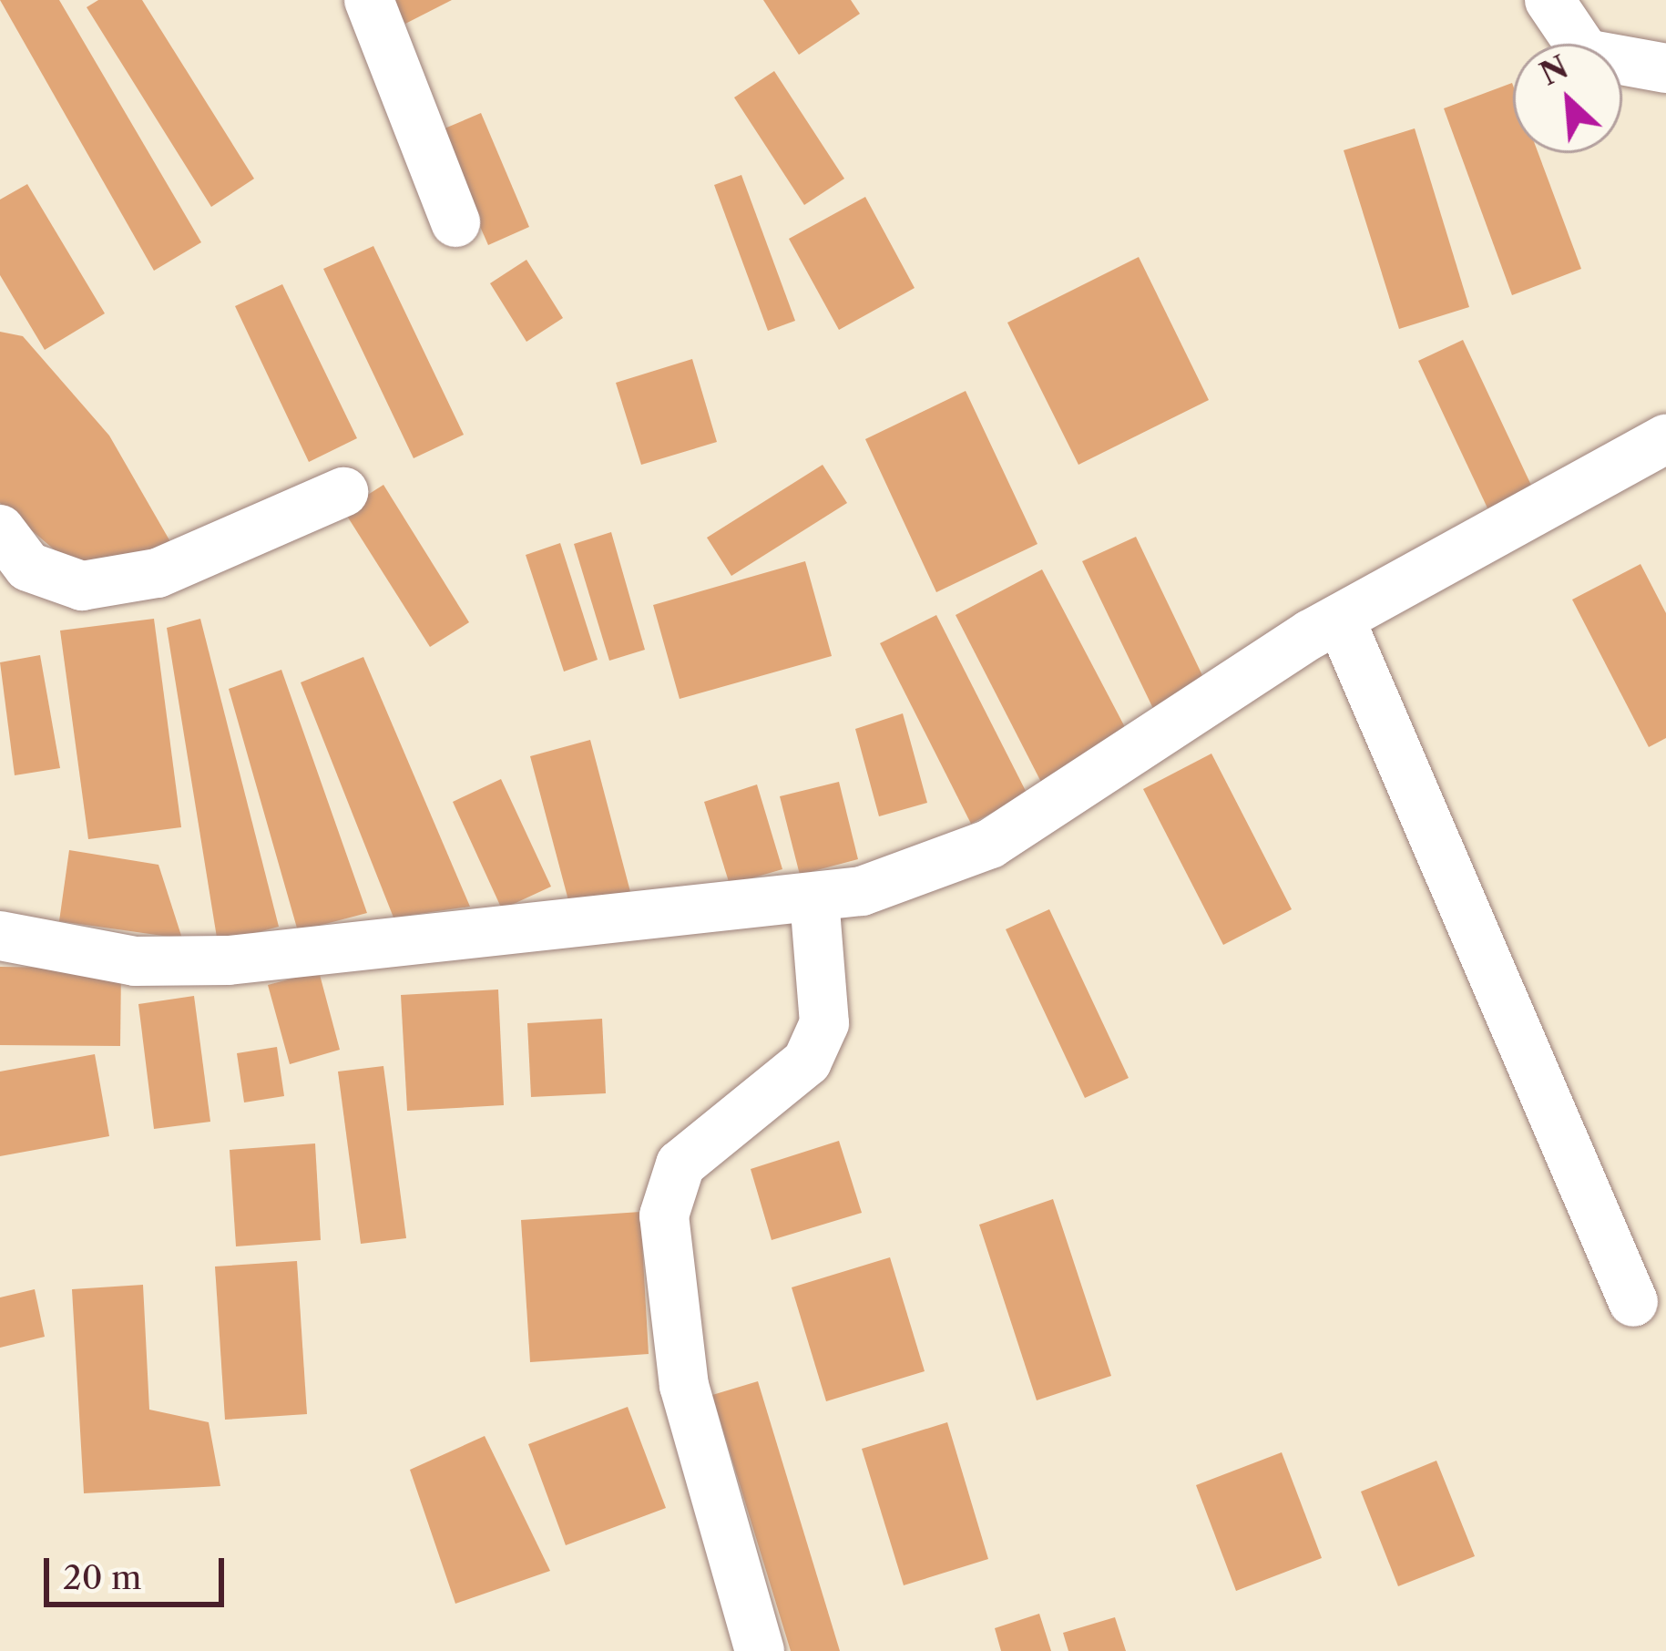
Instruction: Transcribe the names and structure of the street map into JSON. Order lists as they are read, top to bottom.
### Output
{
  "scale_bar": "20 m",
  "north": "top left"
}
